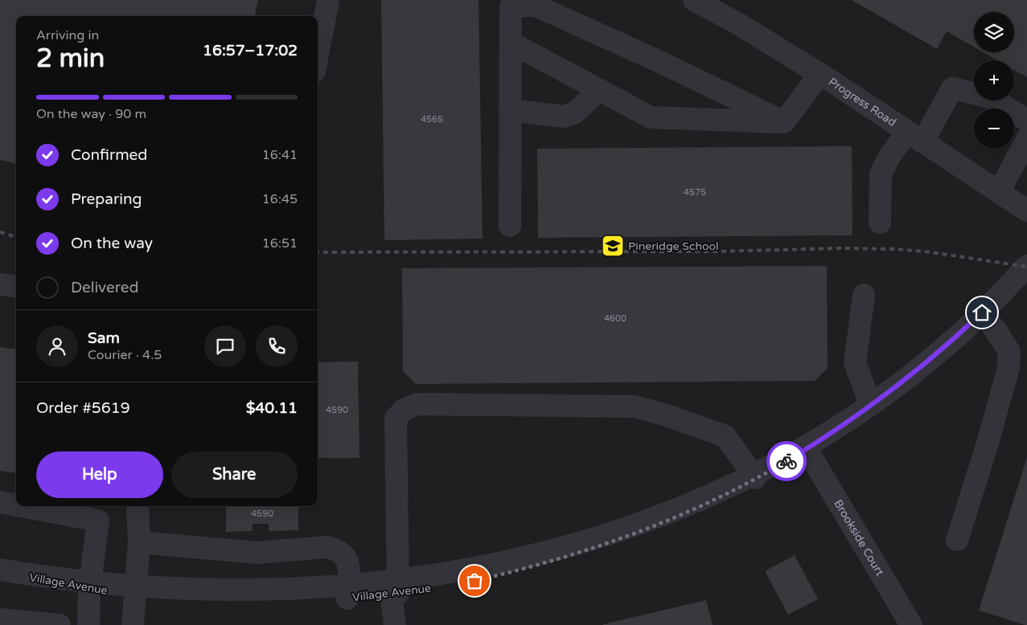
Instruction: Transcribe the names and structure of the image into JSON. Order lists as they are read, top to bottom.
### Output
{
  "streets": {
    "street": ["Progress Road", "Brookside Court", "Village Avenue"]
  },
  "crossings": [
    ["Brookside Court", "Village Avenue"]
  ],
  "places": {
    "school or university": ["Pineridge School"]
  },
  "house_numbers": [
    "4565",
    "4575",
    "4600",
    "4590",
    "4590"
  ],
  "page": {
    "map_buttons": ["+", "−"],
    "heading": ["2 min", "Arriving in", "16:57–17:02"],
    "panel": [
      "Sam",
      "Courier · 4.5",
      "Order #5619",
      "$40.11"
    ],
    "bar": "On the way · 90 m",
    "list": [
      ["Confirmed", "16:41"],
      ["Preparing", "16:45"],
      ["On the way", "16:51"],
      "Delivered"
    ],
    "buttons": ["Help", "Share"]
  }
}
